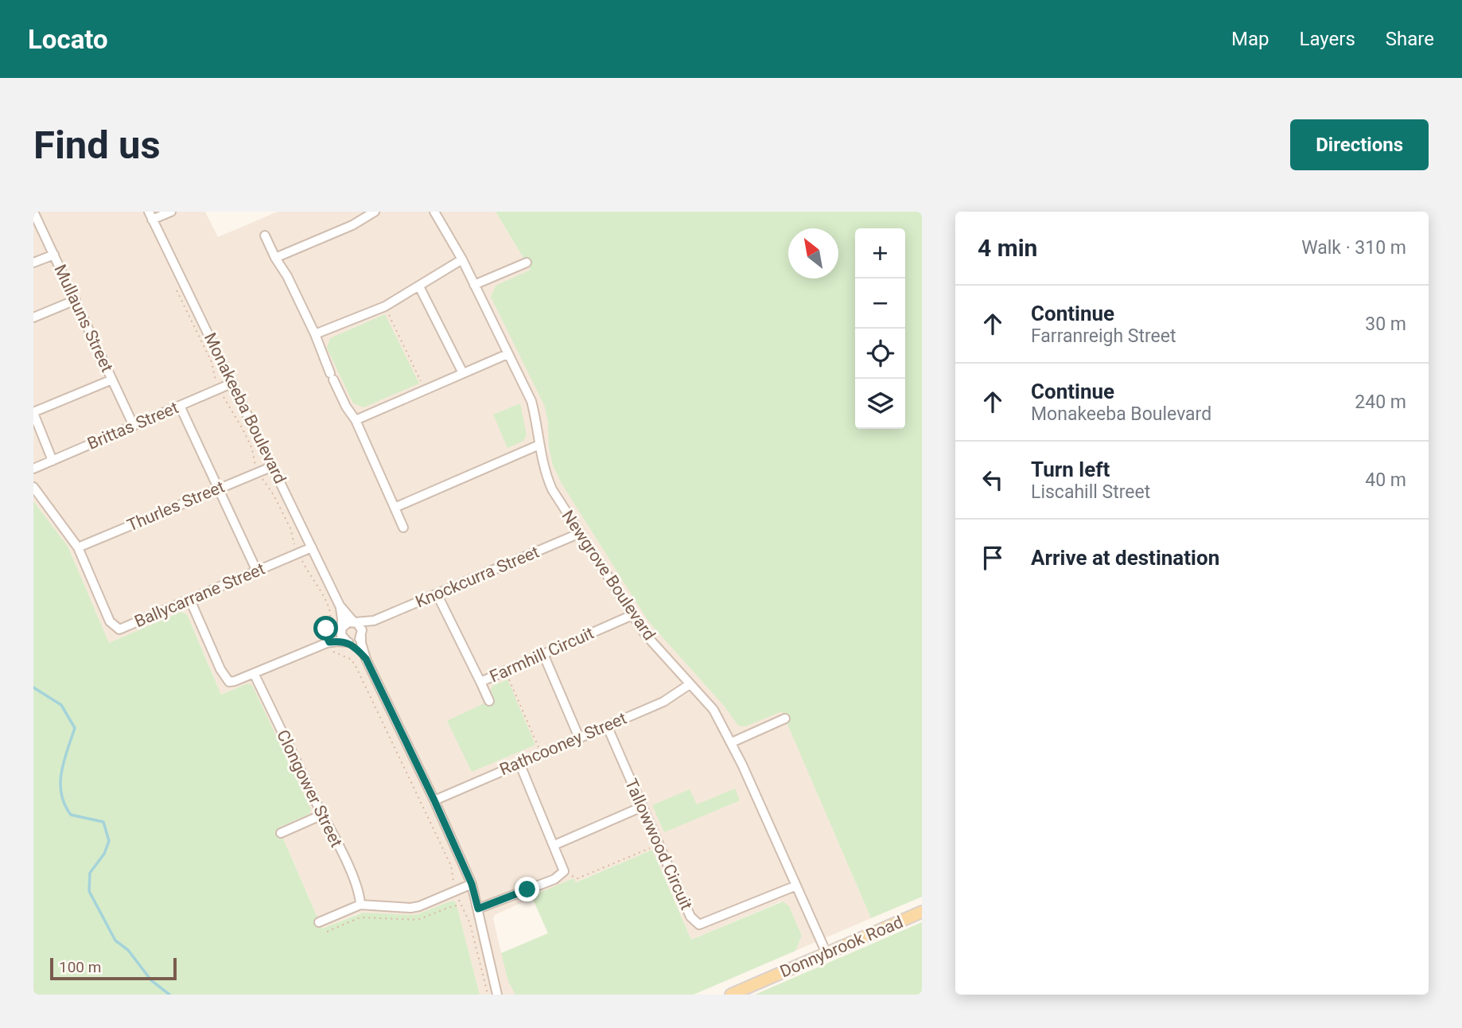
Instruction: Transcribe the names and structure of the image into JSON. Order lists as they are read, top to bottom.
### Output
{
  "streets": {
    "main road": ["Donnybrook Road"],
    "street": [
      "Mullauns Street",
      "Monakeeba Boulevard",
      "Brittas Street",
      "Thurles Street",
      "Newgrove Boulevard",
      "Knockcurra Street",
      "Ballycarrane Street",
      "Farmhill Circuit",
      "Rathcooney Street",
      "Clongower Street",
      "Tallowwood Circuit"
    ]
  },
  "crossings": [
    ["Mullauns Street", "Brittas Street"],
    ["Monakeeba Boulevard", "Brittas Street"],
    ["Monakeeba Boulevard", "Thurles Street"],
    ["Monakeeba Boulevard", "Knockcurra Street"],
    ["Monakeeba Boulevard", "Ballycarrane Street"],
    ["Thurles Street", "Ballycarrane Street"],
    ["Newgrove Boulevard", "Knockcurra Street"],
    ["Newgrove Boulevard", "Farmhill Circuit"],
    ["Newgrove Boulevard", "Rathcooney Street"],
    ["Newgrove Boulevard", "Tallowwood Circuit"],
    ["Newgrove Boulevard", "Donnybrook Road"],
    ["Knockcurra Street", "Farmhill Circuit"],
    ["Rathcooney Street", "Tallowwood Circuit"]
  ],
  "scale_bar": "100 m",
  "north": "top left",
  "page": {
    "header": "Locato",
    "nav": ["Map", "Layers", "Share"],
    "buttons": "Directions",
    "title": "Find us",
    "heading": ["4 min", "Walk · 310 m"],
    "map_buttons": ["+", "−"],
    "list": [
      ["Continue", "Farranreigh Street", "30 m"],
      ["Continue", "Monakeeba Boulevard", "240 m"],
      ["Turn left", "Liscahill Street", "40 m"],
      "Arrive at destination"
    ],
    "scale": "100 m"
  }
}
